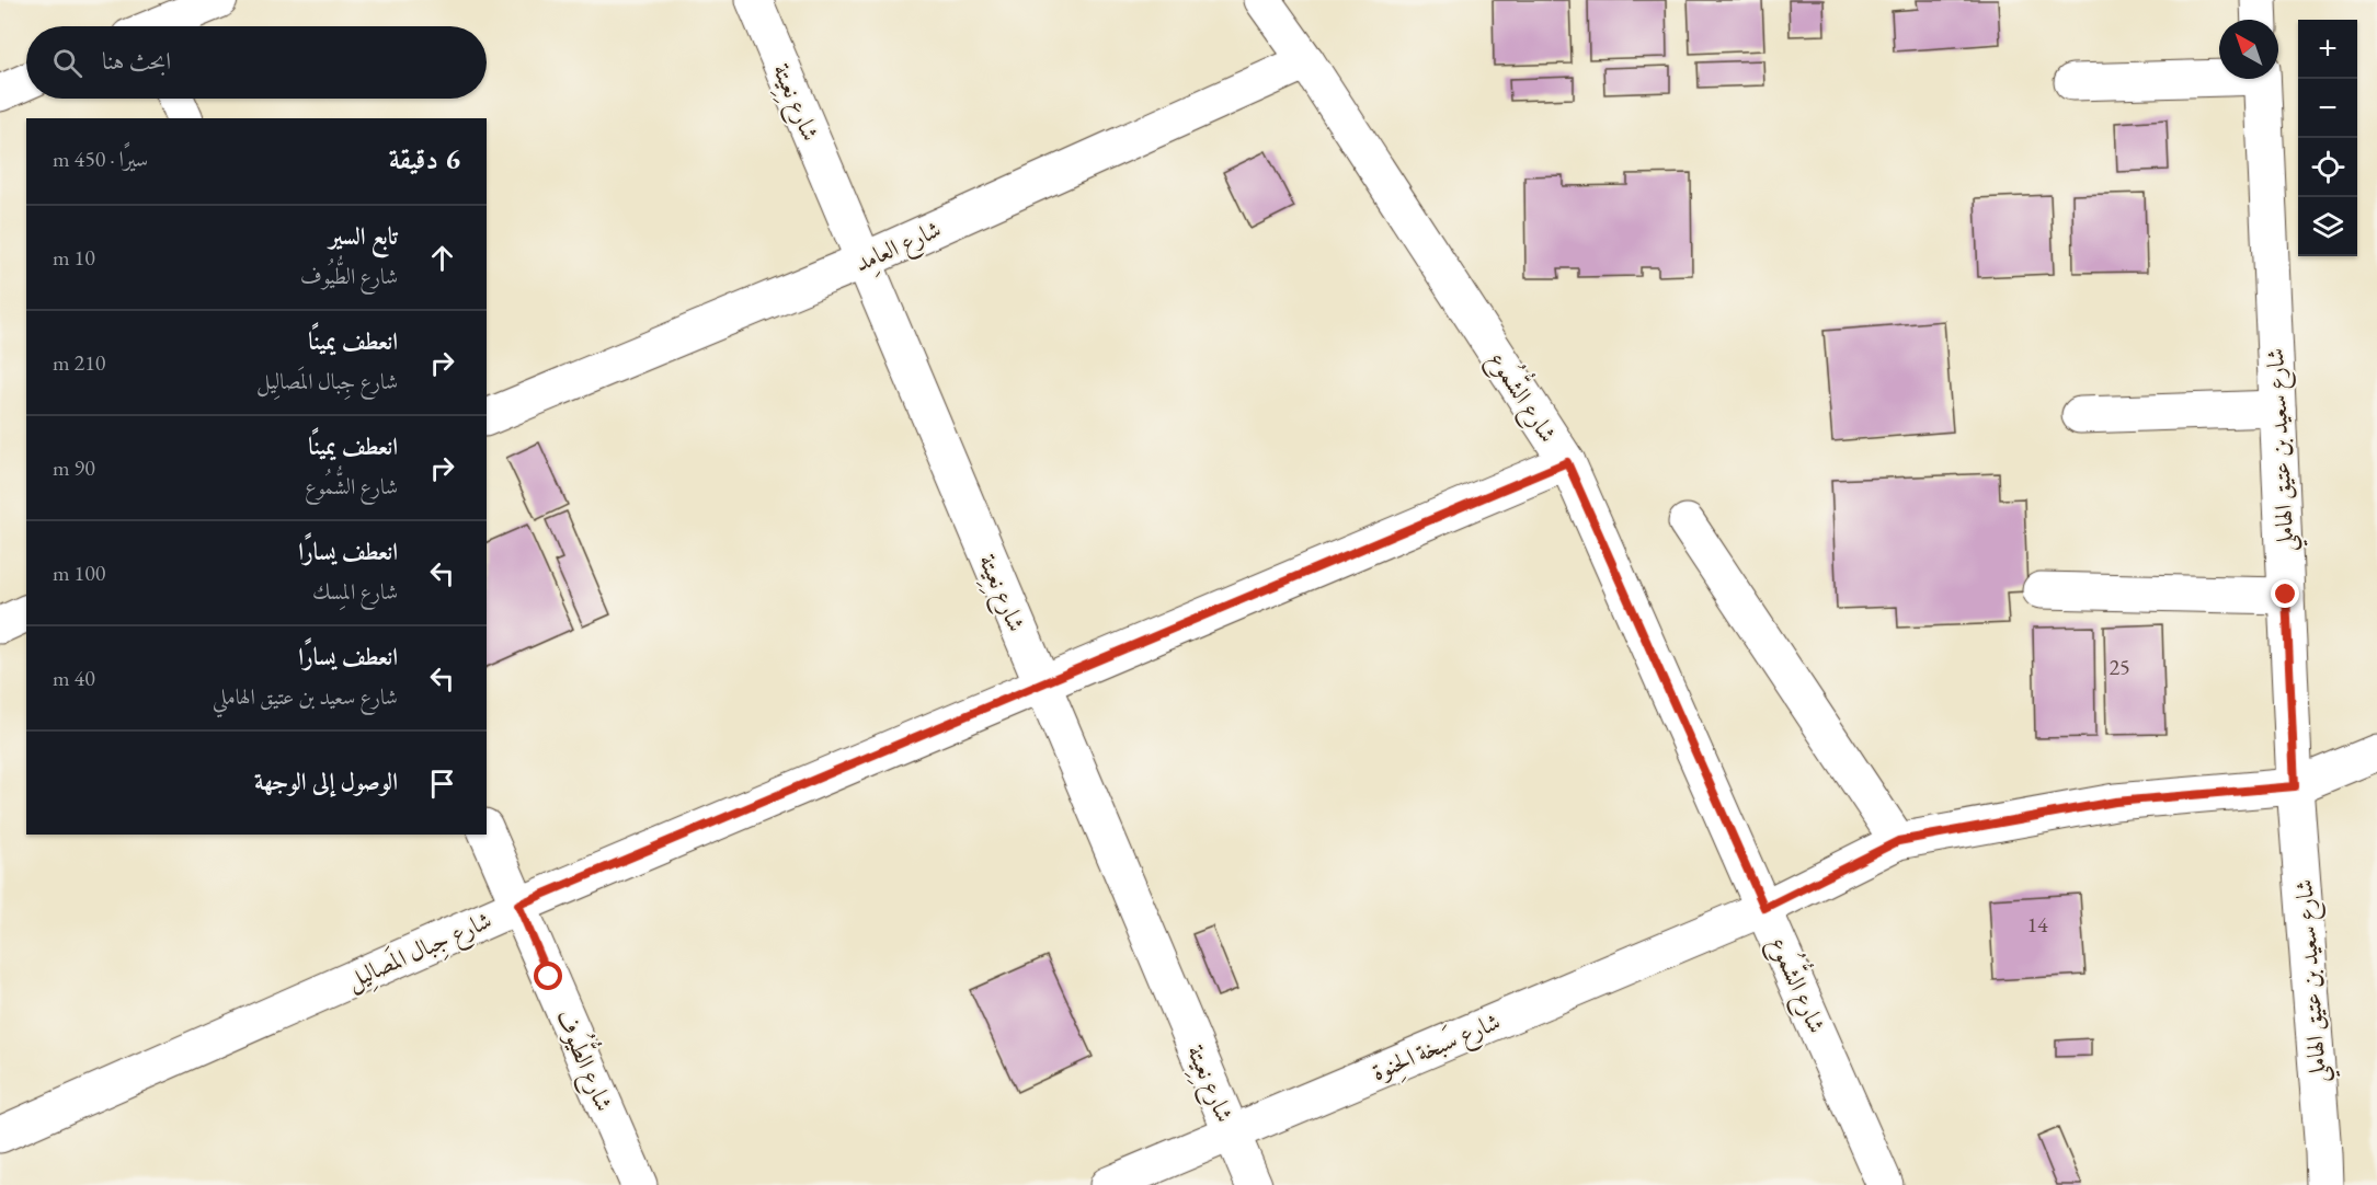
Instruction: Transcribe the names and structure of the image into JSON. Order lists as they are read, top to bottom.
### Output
{
  "streets": {
    "street": [
      "شارع نِعِيتة",
      "شارع العامِد",
      "شارع الشُّمُوع",
      "شارع سعيد بن عتيق الهاملي",
      "شارع جِبال المَصالِيل",
      "شارع سَبخة الحِنوة",
      "شارع الطُّيُوف"
    ]
  },
  "crossings": [
    ["شارع نِعِيتة", "شارع العامِد"],
    ["شارع نِعِيتة", "شارع جِبال المَصالِيل"],
    ["شارع نِعِيتة", "شارع سَبخة الحِنوة"],
    ["شارع العامِد", "شارع الشُّمُوع"],
    ["شارع الشُّمُوع", "شارع جِبال المَصالِيل"],
    ["شارع الشُّمُوع", "شارع سَبخة الحِنوة"],
    ["شارع سعيد بن عتيق الهاملي", "شارع سَبخة الحِنوة"],
    ["شارع جِبال المَصالِيل", "شارع الطُّيُوف"]
  ],
  "house_numbers": ["25", "14"],
  "north": "top left",
  "page": {
    "map_buttons": ["+", "−"],
    "search": "ابحث هنا",
    "heading": ["6 دقيقة", "سيرًا · 450 m"],
    "list": [
      ["تابع السير", "شارع الطُّيُوف", "10 m"],
      ["انعطف يمينًا", "شارع جِبال المَصالِيل", "210 m"],
      ["انعطف يمينًا", "شارع الشُّمُوع", "90 m"],
      ["انعطف يسارًا", "شارع المِسك", "100 m"],
      ["انعطف يسارًا", "شارع سعيد بن عتيق الهاملي", "40 m"],
      "الوصول إلى الوجهة"
    ]
  }
}
